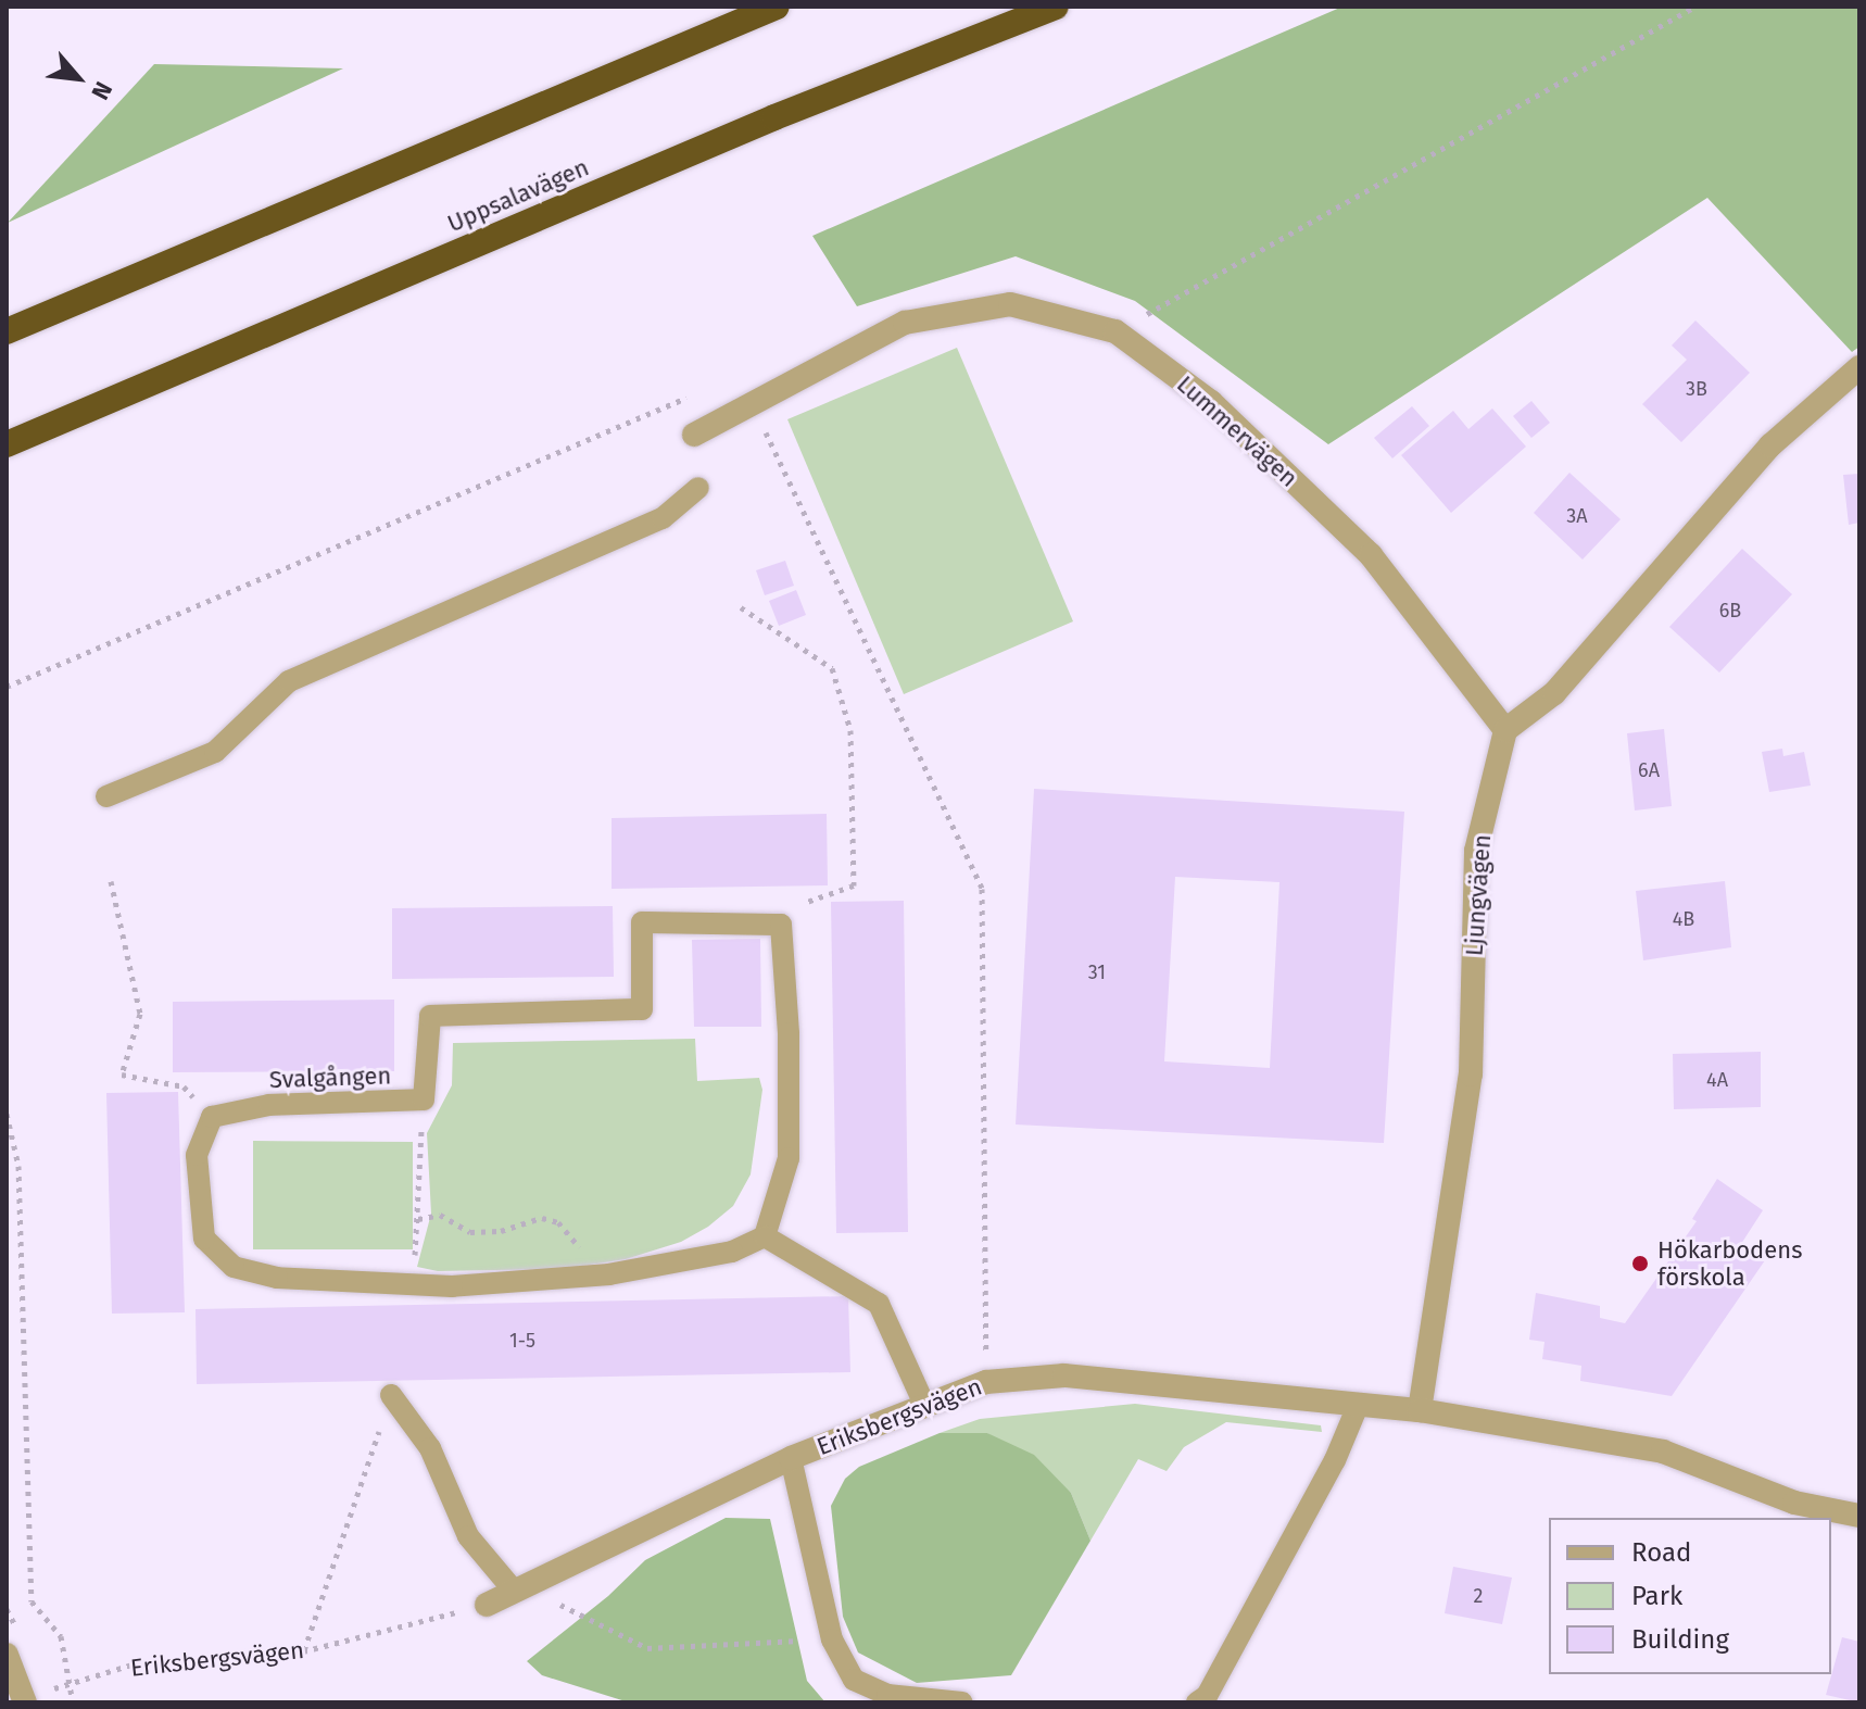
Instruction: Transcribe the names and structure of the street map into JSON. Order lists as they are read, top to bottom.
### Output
{
  "streets": {
    "highway": ["Uppsalavägen"],
    "street": ["Lummervägen", "Ljungvägen", "Eriksbergsvägen"],
    "lane": ["Svalgången"]
  },
  "crossings": [
    ["Lummervägen", "Ljungvägen"],
    ["Ljungvägen", "Eriksbergsvägen"]
  ],
  "places": ["Hökarbodens förskola"],
  "house_numbers": [
    "3B",
    "3A",
    "6B",
    "6A",
    "4B",
    "31",
    "4A",
    "1-5",
    "2"
  ],
  "legend": ["Road", "Park", "Building"],
  "north": "bottom right"
}
